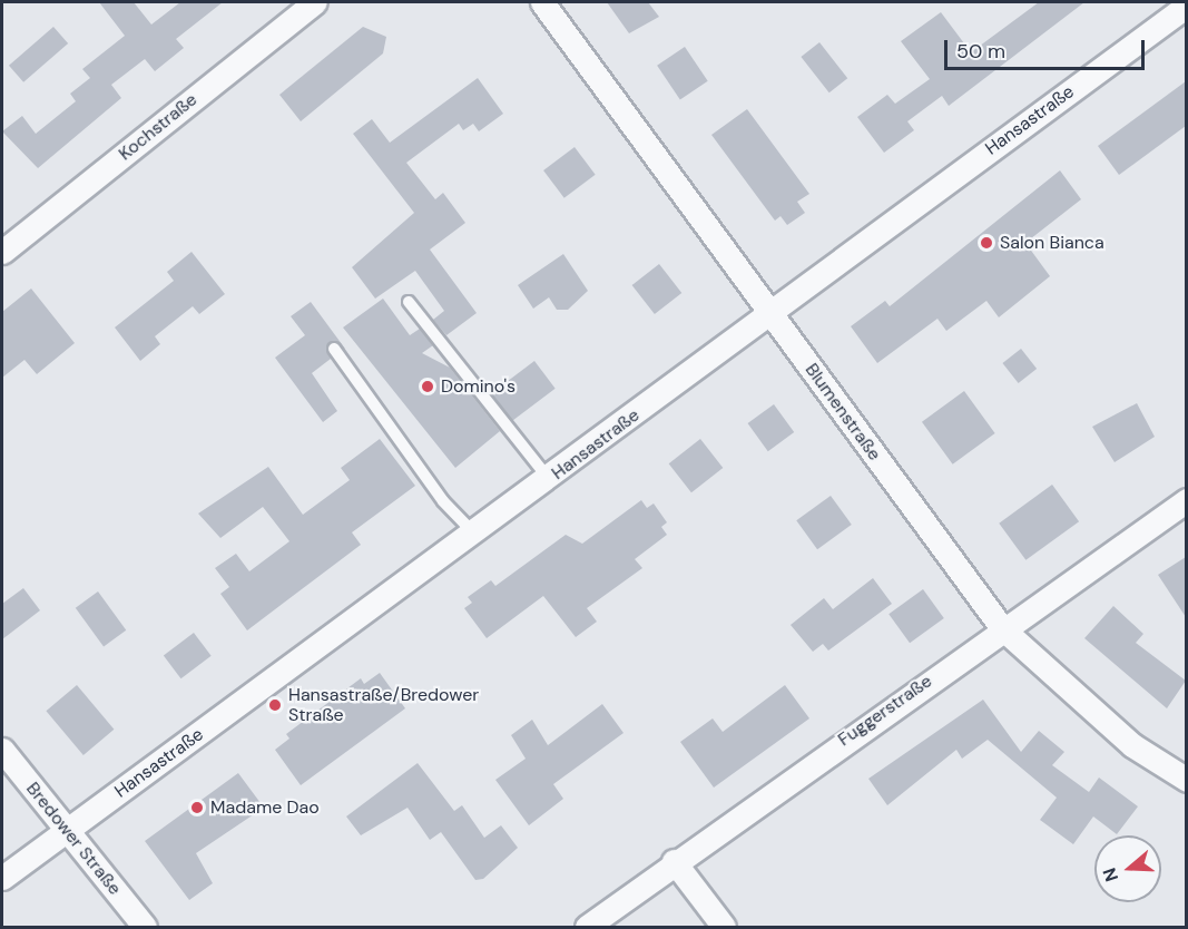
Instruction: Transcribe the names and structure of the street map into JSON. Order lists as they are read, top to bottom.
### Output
{
  "streets": {
    "street": [
      "Hansastraße",
      "Kochstraße",
      "Blumenstraße",
      "Fuggerstraße",
      "Bredower Straße"
    ]
  },
  "crossings": [
    ["Hansastraße", "Blumenstraße"],
    ["Hansastraße", "Bredower Straße"],
    ["Blumenstraße", "Fuggerstraße"]
  ],
  "places": [
    "Salon Bianca",
    "Domino's",
    "Hansastraße/Bredower Straße",
    "Madame Dao"
  ],
  "scale_bar": "50 m",
  "north": "left"
}
